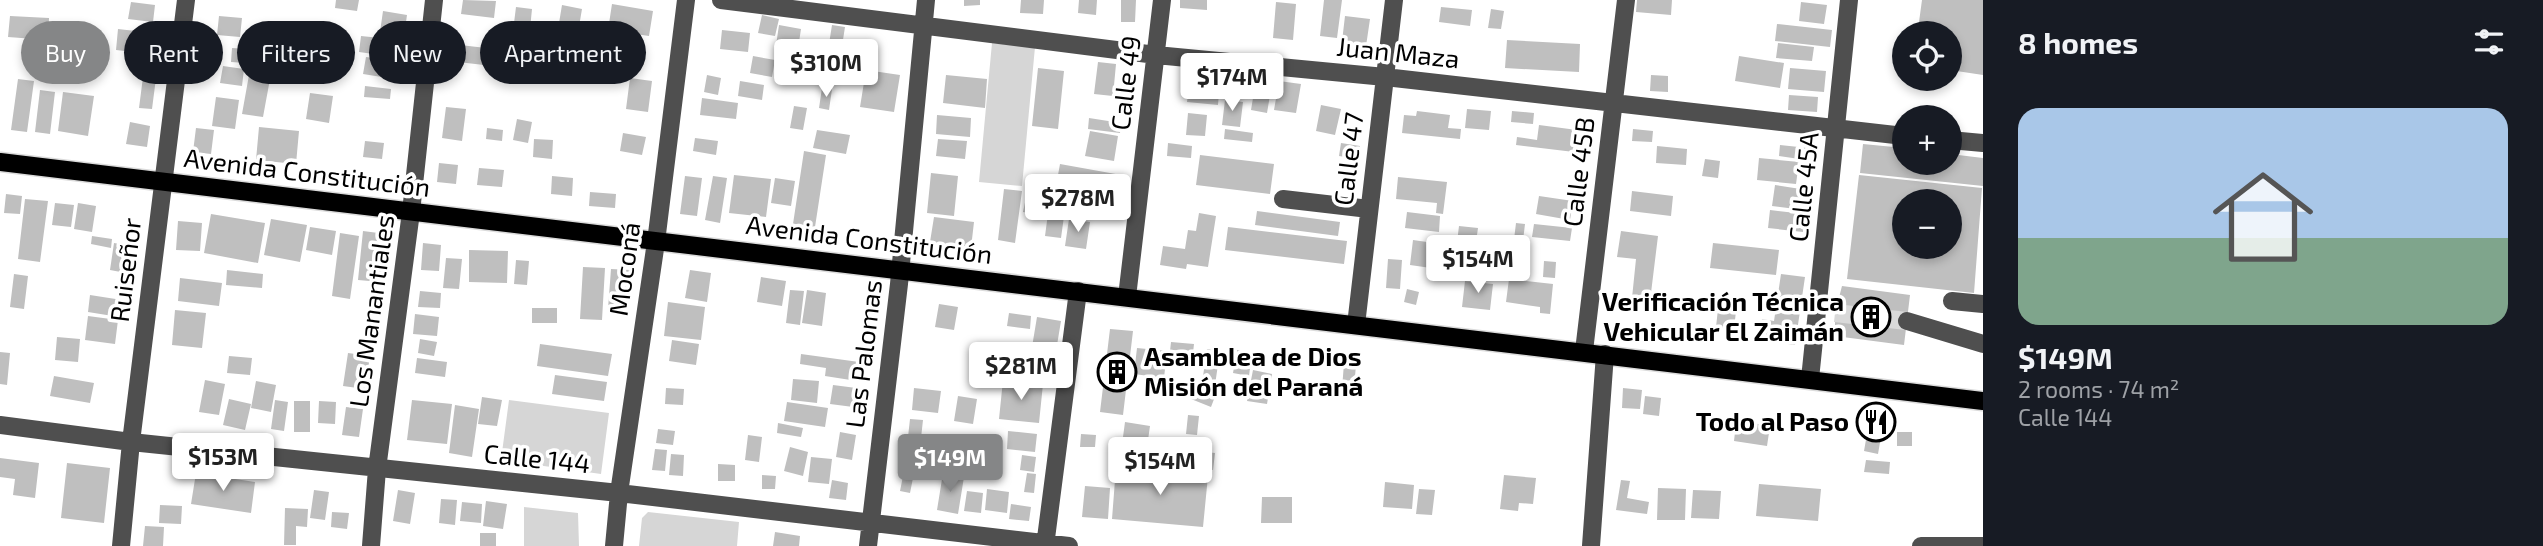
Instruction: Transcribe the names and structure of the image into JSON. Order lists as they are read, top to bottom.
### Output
{
  "streets": {
    "main road": ["Avenida Constitución"],
    "street": [
      "Juan Maza",
      "Calle 49",
      "Calle 47",
      "Calle 45B",
      "Calle 45A",
      "Moconá",
      "Ruiseñor",
      "Los Manantiales",
      "Las Palomas",
      "Calle 144"
    ]
  },
  "crossings": [
    ["Juan Maza", "Calle 49"],
    ["Juan Maza", "Calle 47"],
    ["Juan Maza", "Calle 45B"],
    ["Juan Maza", "Calle 45A"],
    ["Juan Maza", "Las Palomas"],
    ["Calle 49", "Avenida Constitución"],
    ["Calle 47", "Avenida Constitución"],
    ["Calle 45B", "Avenida Constitución"],
    ["Avenida Constitución", "Calle 45A"],
    ["Avenida Constitución", "Moconá"],
    ["Avenida Constitución", "Ruiseñor"],
    ["Avenida Constitución", "Los Manantiales"],
    ["Avenida Constitución", "Las Palomas"],
    ["Moconá", "Calle 144"],
    ["Ruiseñor", "Calle 144"],
    ["Los Manantiales", "Calle 144"],
    ["Las Palomas", "Calle 144"]
  ],
  "places": {
    "building": ["Verificación Técnica Vehicular El Zaimán", "Asamblea de Dios Misión del Paraná"],
    "restaurant": ["Todo al Paso"]
  },
  "page": {
    "heading": "8 homes",
    "map_buttons": ["+", "−"],
    "chip": [
      "Buy",
      "Rent",
      "Filters",
      "New",
      "Apartment"
    ],
    "price": [
      "$310M",
      "$174M",
      "$278M",
      "$154M",
      "$281M",
      "$153M",
      "$149M",
      "$154M"
    ],
    "list": [
      {
        "name": "$149M",
        "note": "2 rooms · 74 m² · Calle 144"
      }
    ]
  }
}
